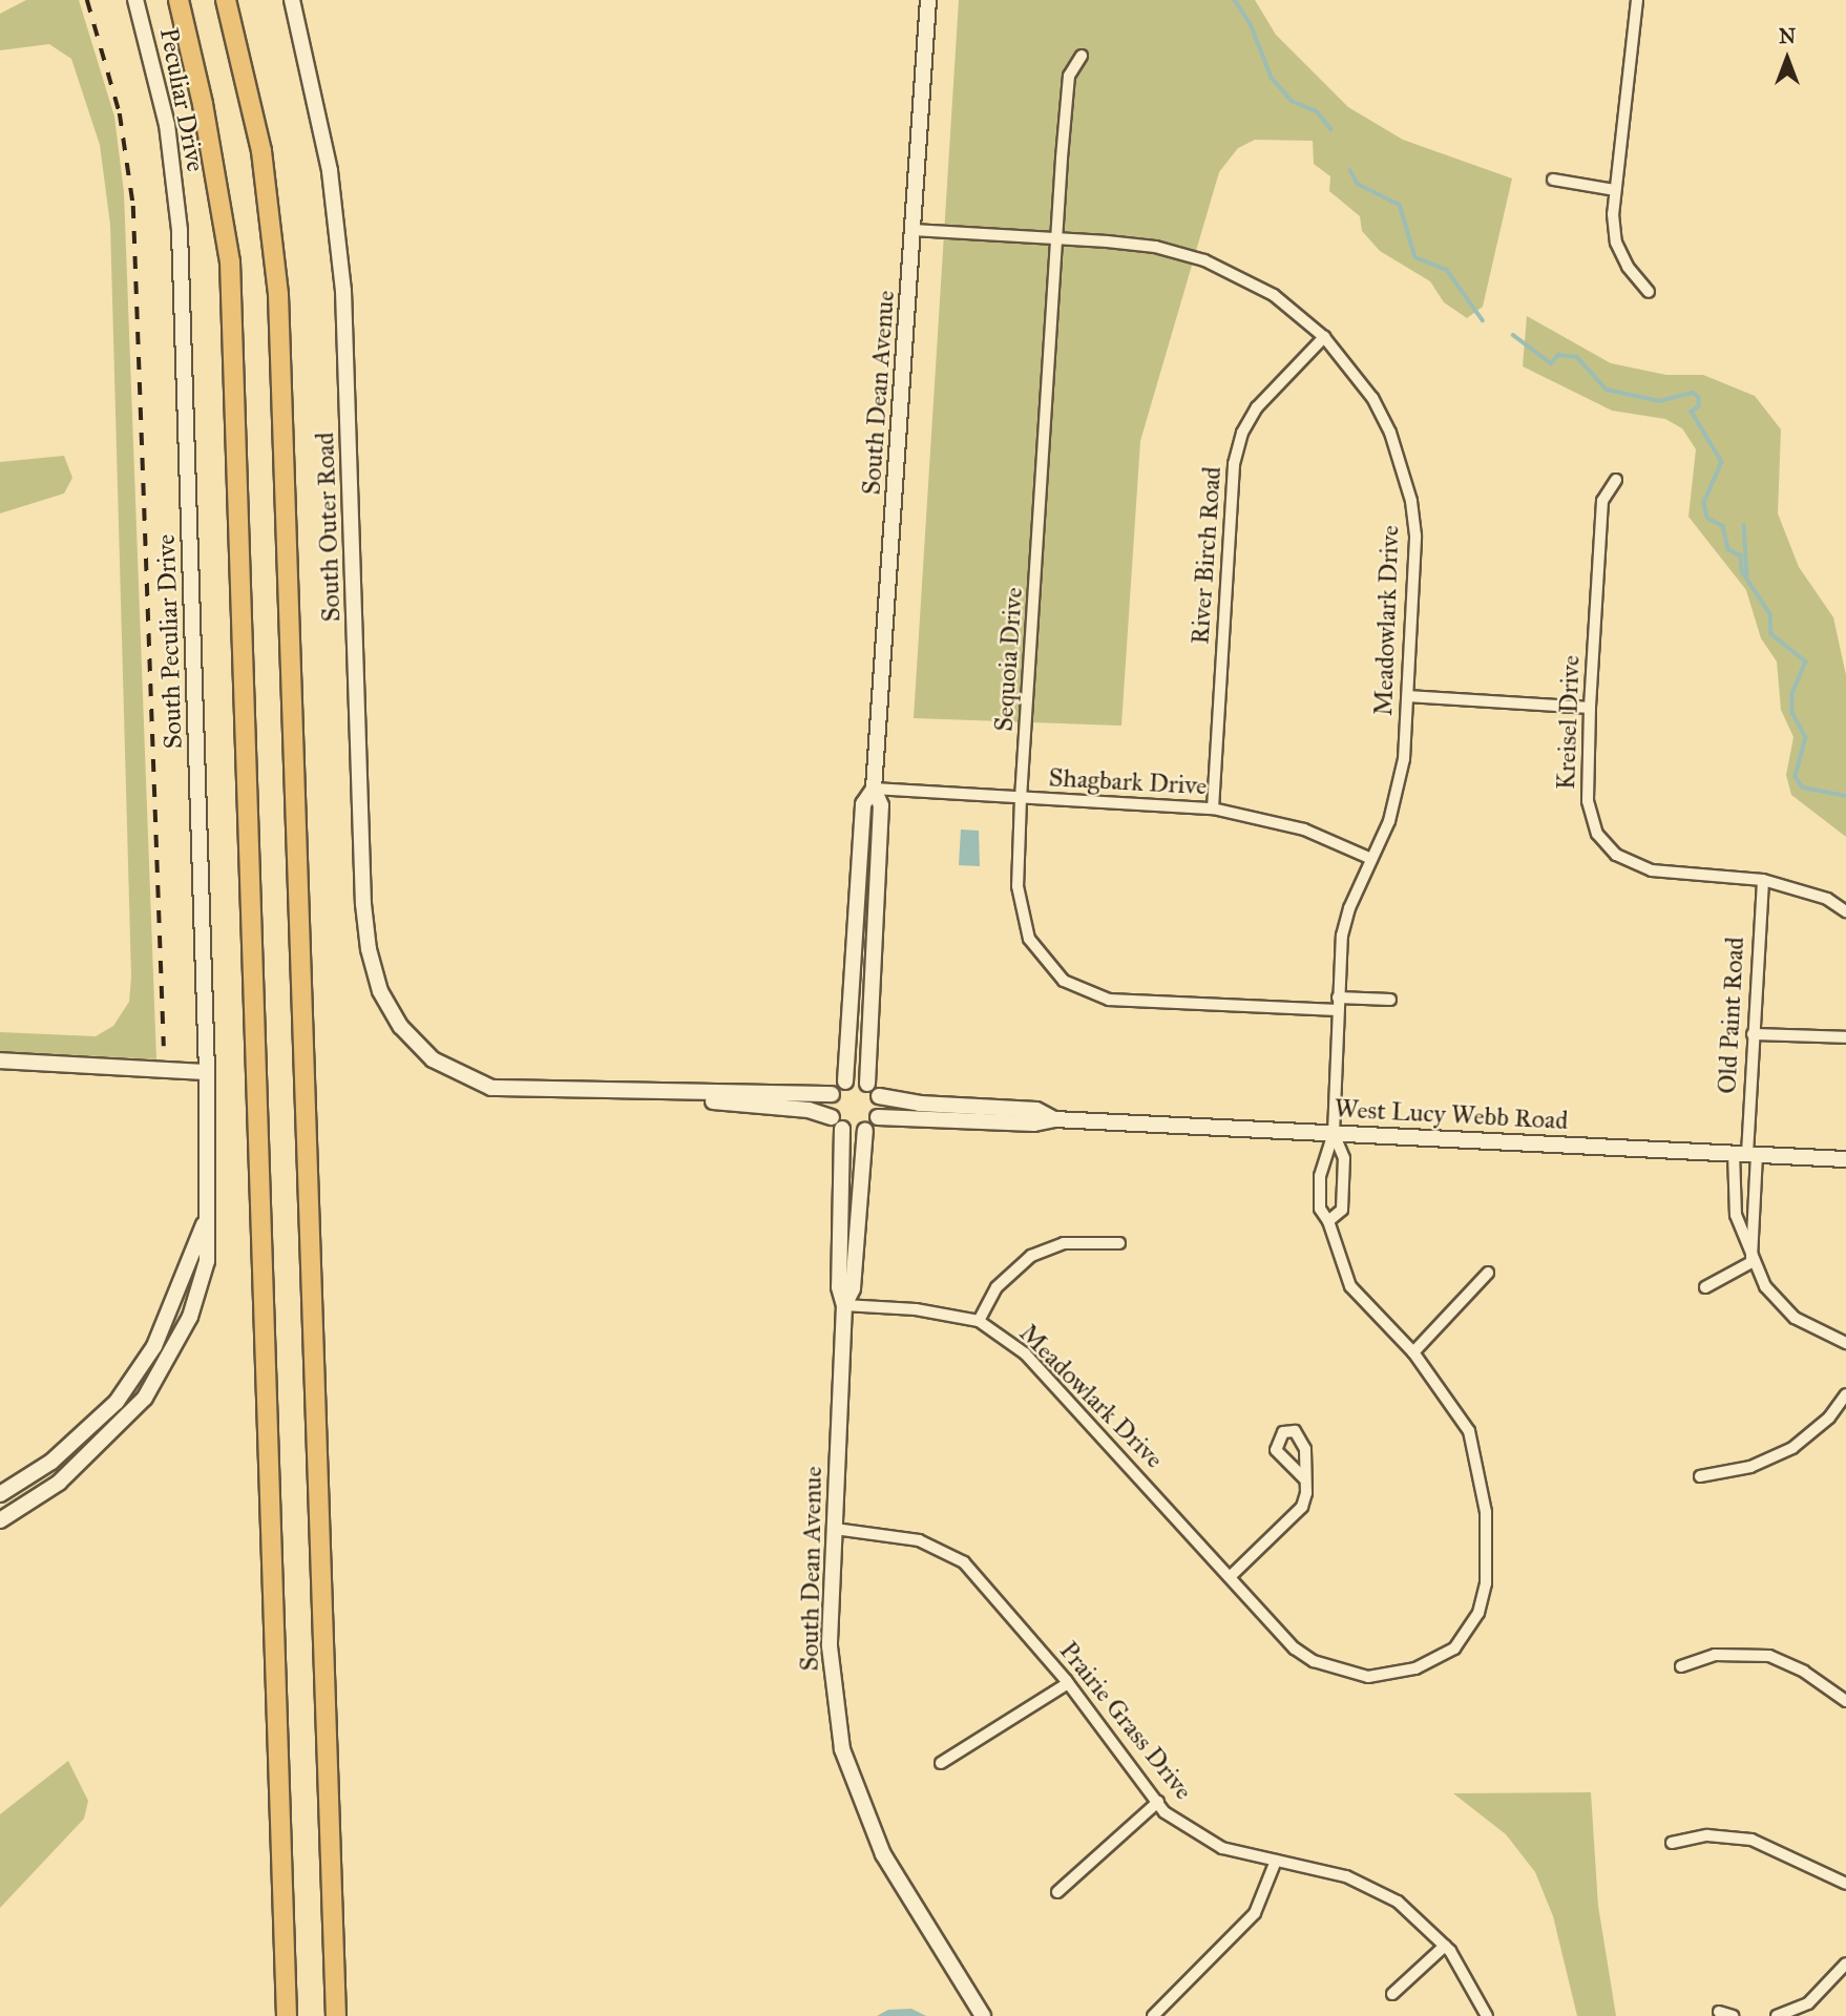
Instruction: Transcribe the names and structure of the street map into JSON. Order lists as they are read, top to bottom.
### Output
{
  "streets": {
    "street": [
      "Peculiar Drive",
      "South Dean Avenue",
      "South Outer Road",
      "River Birch Road",
      "Meadowlark Drive",
      "South Peculiar Drive",
      "Sequoia Drive",
      "Kreisel Drive",
      "Shagbark Drive",
      "Old Paint Road",
      "West Lucy Webb Road",
      "Prairie Grass Drive"
    ]
  },
  "crossings": [
    ["Peculiar Drive", "South Peculiar Drive"],
    ["South Dean Avenue", "Meadowlark Drive"],
    ["South Dean Avenue", "Shagbark Drive"],
    ["South Dean Avenue", "West Lucy Webb Road"],
    ["South Dean Avenue", "Prairie Grass Drive"],
    ["River Birch Road", "Meadowlark Drive"],
    ["River Birch Road", "Shagbark Drive"],
    ["Meadowlark Drive", "Sequoia Drive"],
    ["Meadowlark Drive", "Shagbark Drive"],
    ["Meadowlark Drive", "West Lucy Webb Road"],
    ["Sequoia Drive", "Shagbark Drive"],
    ["Kreisel Drive", "Old Paint Road"],
    ["Old Paint Road", "West Lucy Webb Road"]
  ],
  "north": "top"
}
